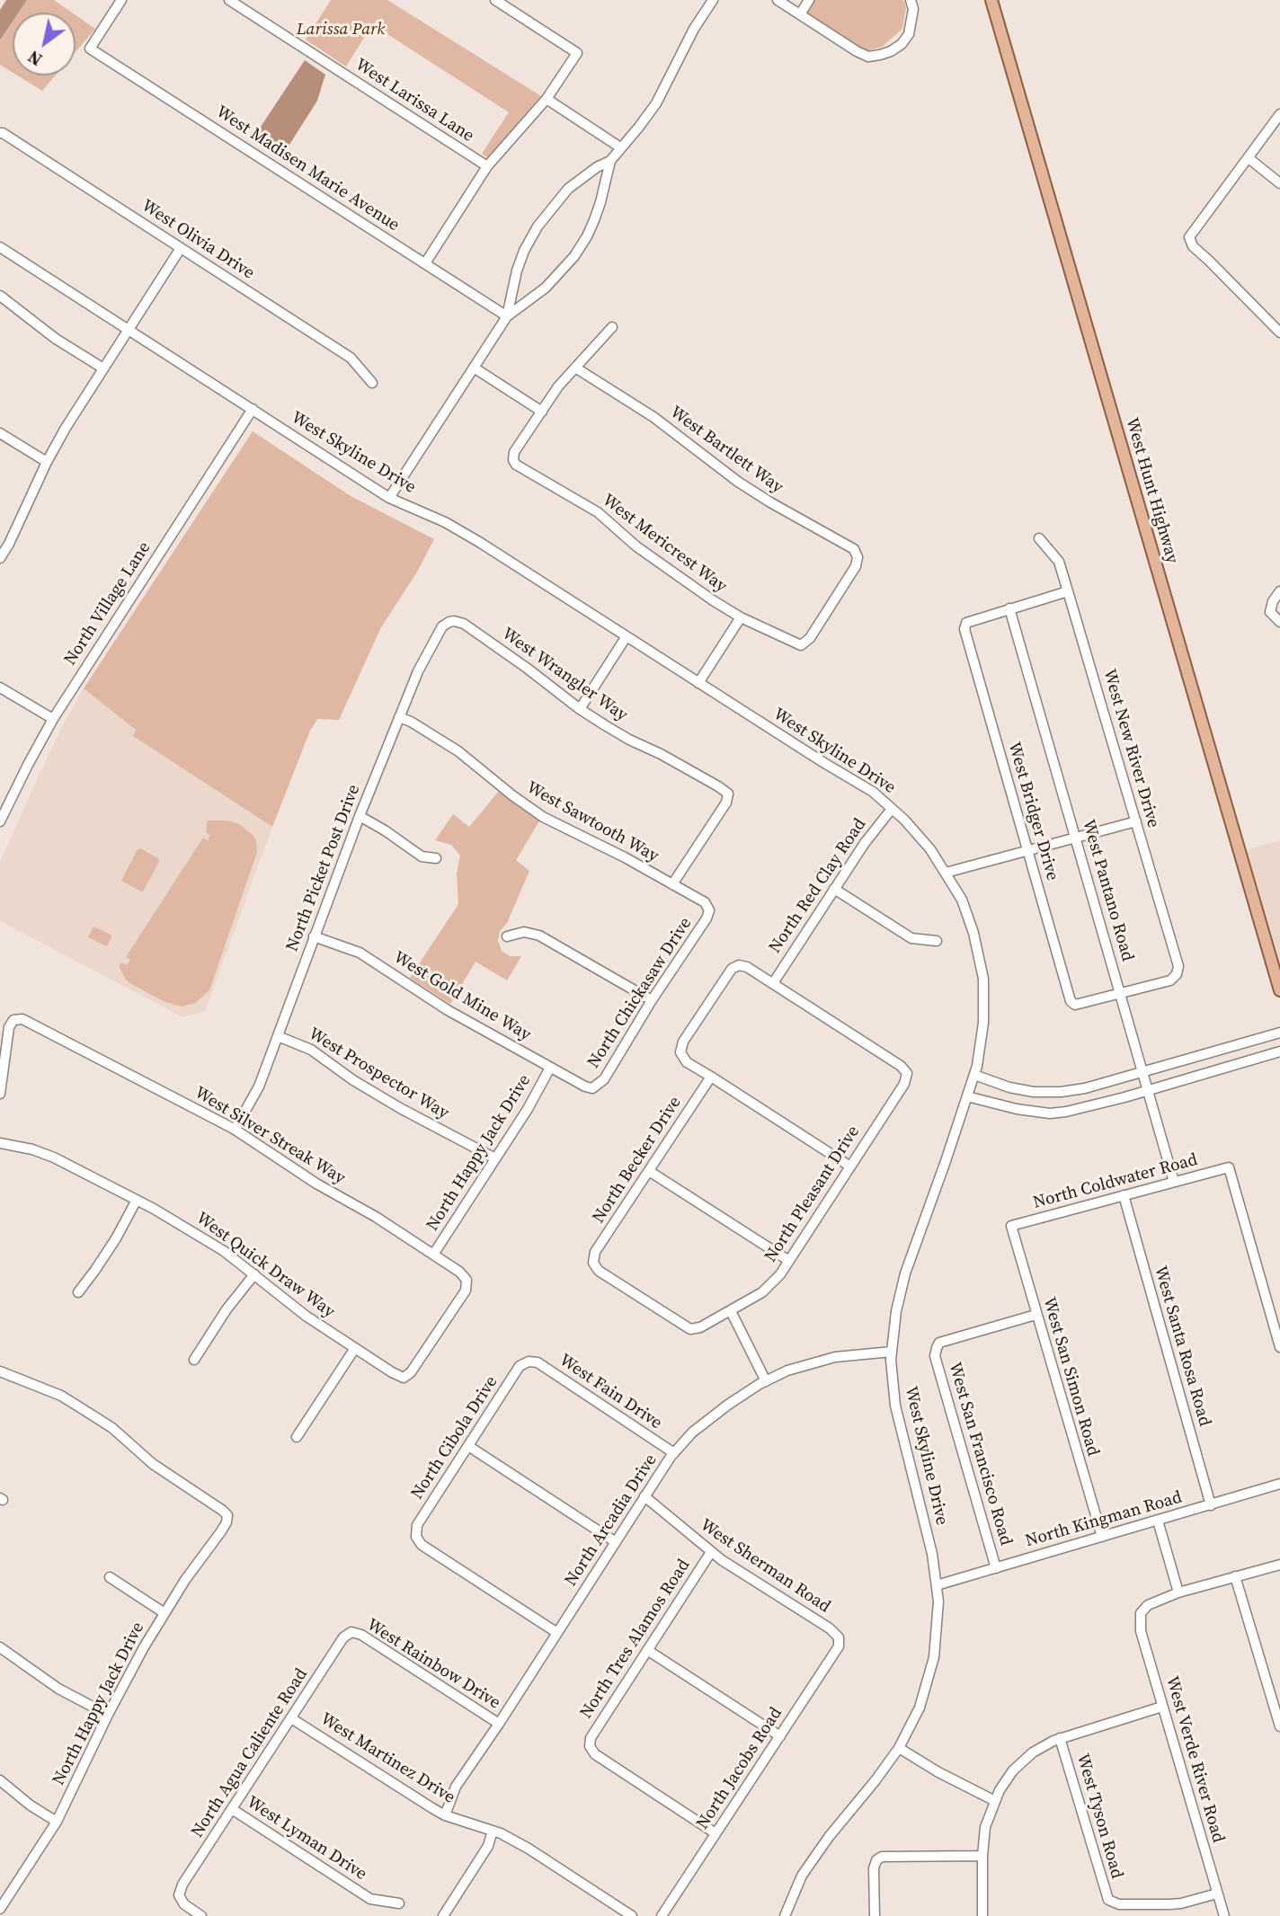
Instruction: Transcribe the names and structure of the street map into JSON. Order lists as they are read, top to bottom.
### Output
{
  "streets": {
    "main road": ["West Hunt Highway"],
    "street": [
      "West Larissa Lane",
      "West Madisen Marie Avenue",
      "West Olivia Drive",
      "West Bartlett Way",
      "West Skyline Drive",
      "West Mericrest Way",
      "North Village Lane",
      "West Wrangler Way",
      "West New River Drive",
      "West Bridger Drive",
      "West Sawtooth Way",
      "North Picket Post Drive",
      "North Red Clay Road",
      "West Pantano Road",
      "North Chickasaw Drive",
      "West Gold Mine Way",
      "West Prospector Way",
      "West Silver Streak Way",
      "North Happy Jack Drive",
      "North Becker Drive",
      "North Coldwater Road",
      "North Pleasant Drive",
      "West Quick Draw Way",
      "West Santa Rosa Road",
      "West San Simon Road",
      "West Fain Drive",
      "North Cibola Drive",
      "West San Francisco Road",
      "North Kingman Road",
      "North Arcadia Drive",
      "West Sherman Road",
      "North Tres Alamos Road",
      "West Rainbow Drive",
      "North Agua Caliente Road",
      "West Martinez Drive",
      "West Verde River Road",
      "North Jacobs Road",
      "West Tyson Road",
      "West Lyman Drive"
    ]
  },
  "crossings": [
    ["West Bartlett Way", "West Mericrest Way"],
    ["West Skyline Drive", "North Village Lane"],
    ["West Skyline Drive", "North Red Clay Road"],
    ["West Skyline Drive", "North Kingman Road"],
    ["West Skyline Drive", "North Arcadia Drive"],
    ["West Wrangler Way", "West Sawtooth Way"],
    ["West Wrangler Way", "North Picket Post Drive"],
    ["West New River Drive", "West Bridger Drive"],
    ["West New River Drive", "West Pantano Road"],
    ["West Bridger Drive", "West Pantano Road"],
    ["West Sawtooth Way", "North Picket Post Drive"],
    ["West Sawtooth Way", "North Chickasaw Drive"],
    ["North Picket Post Drive", "West Gold Mine Way"],
    ["North Picket Post Drive", "West Prospector Way"],
    ["North Picket Post Drive", "West Silver Streak Way"],
    ["North Red Clay Road", "North Pleasant Drive"],
    ["West Pantano Road", "North Coldwater Road"],
    ["North Chickasaw Drive", "West Gold Mine Way"],
    ["West Gold Mine Way", "North Happy Jack Drive"],
    ["West Prospector Way", "North Happy Jack Drive"],
    ["West Silver Streak Way", "North Happy Jack Drive"],
    ["West Silver Streak Way", "West Quick Draw Way"],
    ["North Becker Drive", "North Pleasant Drive"],
    ["North Coldwater Road", "West Santa Rosa Road"],
    ["North Coldwater Road", "West San Simon Road"],
    ["West Santa Rosa Road", "North Kingman Road"],
    ["West San Simon Road", "West San Francisco Road"],
    ["West San Simon Road", "North Kingman Road"],
    ["West Fain Drive", "North Cibola Drive"],
    ["West Fain Drive", "North Arcadia Drive"],
    ["North Cibola Drive", "North Arcadia Drive"],
    ["West San Francisco Road", "North Kingman Road"],
    ["North Arcadia Drive", "West Sherman Road"],
    ["North Arcadia Drive", "West Rainbow Drive"],
    ["North Arcadia Drive", "West Martinez Drive"],
    ["West Sherman Road", "North Tres Alamos Road"],
    ["West Sherman Road", "North Jacobs Road"],
    ["North Tres Alamos Road", "North Jacobs Road"],
    ["West Rainbow Drive", "North Agua Caliente Road"],
    ["North Agua Caliente Road", "West Martinez Drive"],
    ["North Agua Caliente Road", "West Lyman Drive"],
    ["West Verde River Road", "West Tyson Road"]
  ],
  "parks": ["Larissa Park"],
  "north": "bottom left"
}
